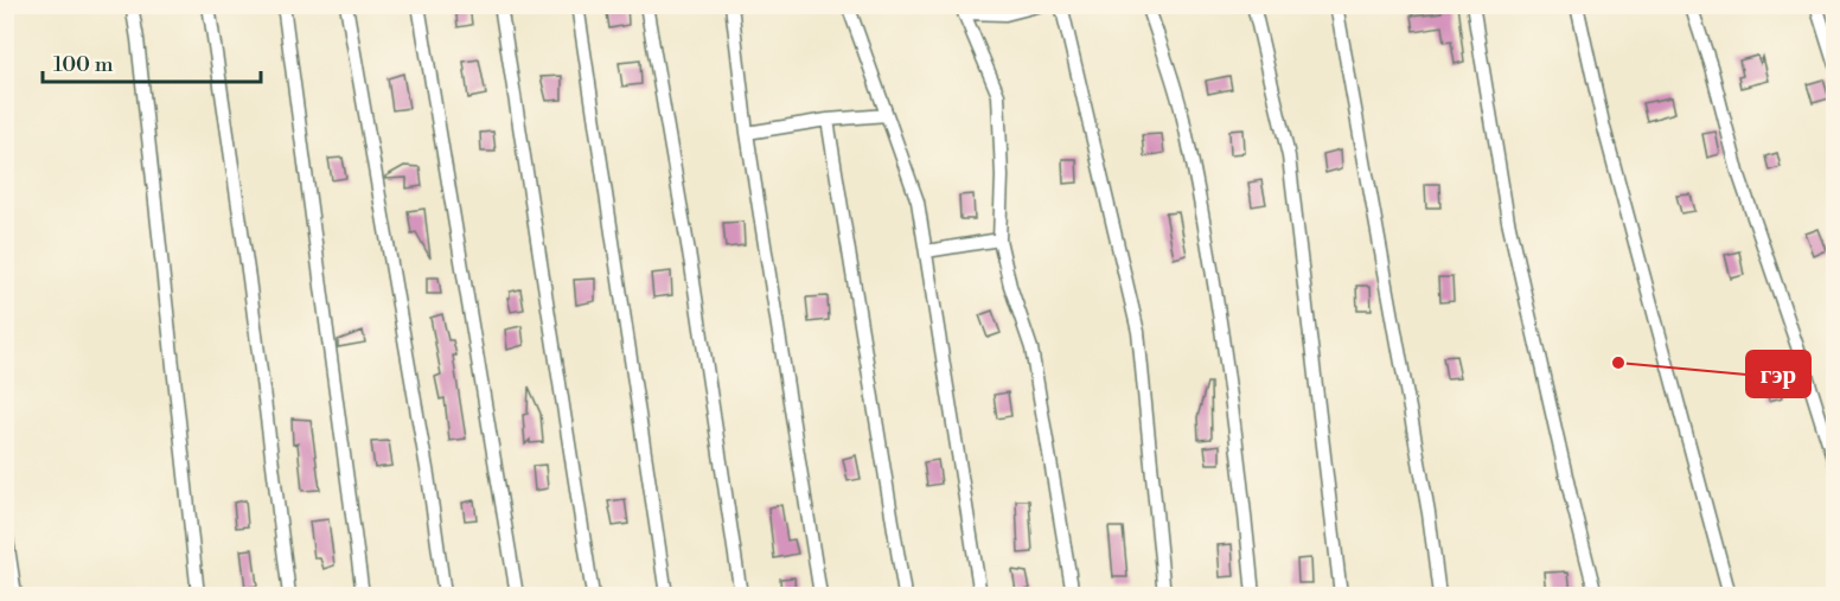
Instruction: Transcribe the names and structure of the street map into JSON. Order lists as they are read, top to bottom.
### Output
{
  "places": ["гэр"],
  "scale_bar": "100 m"
}
